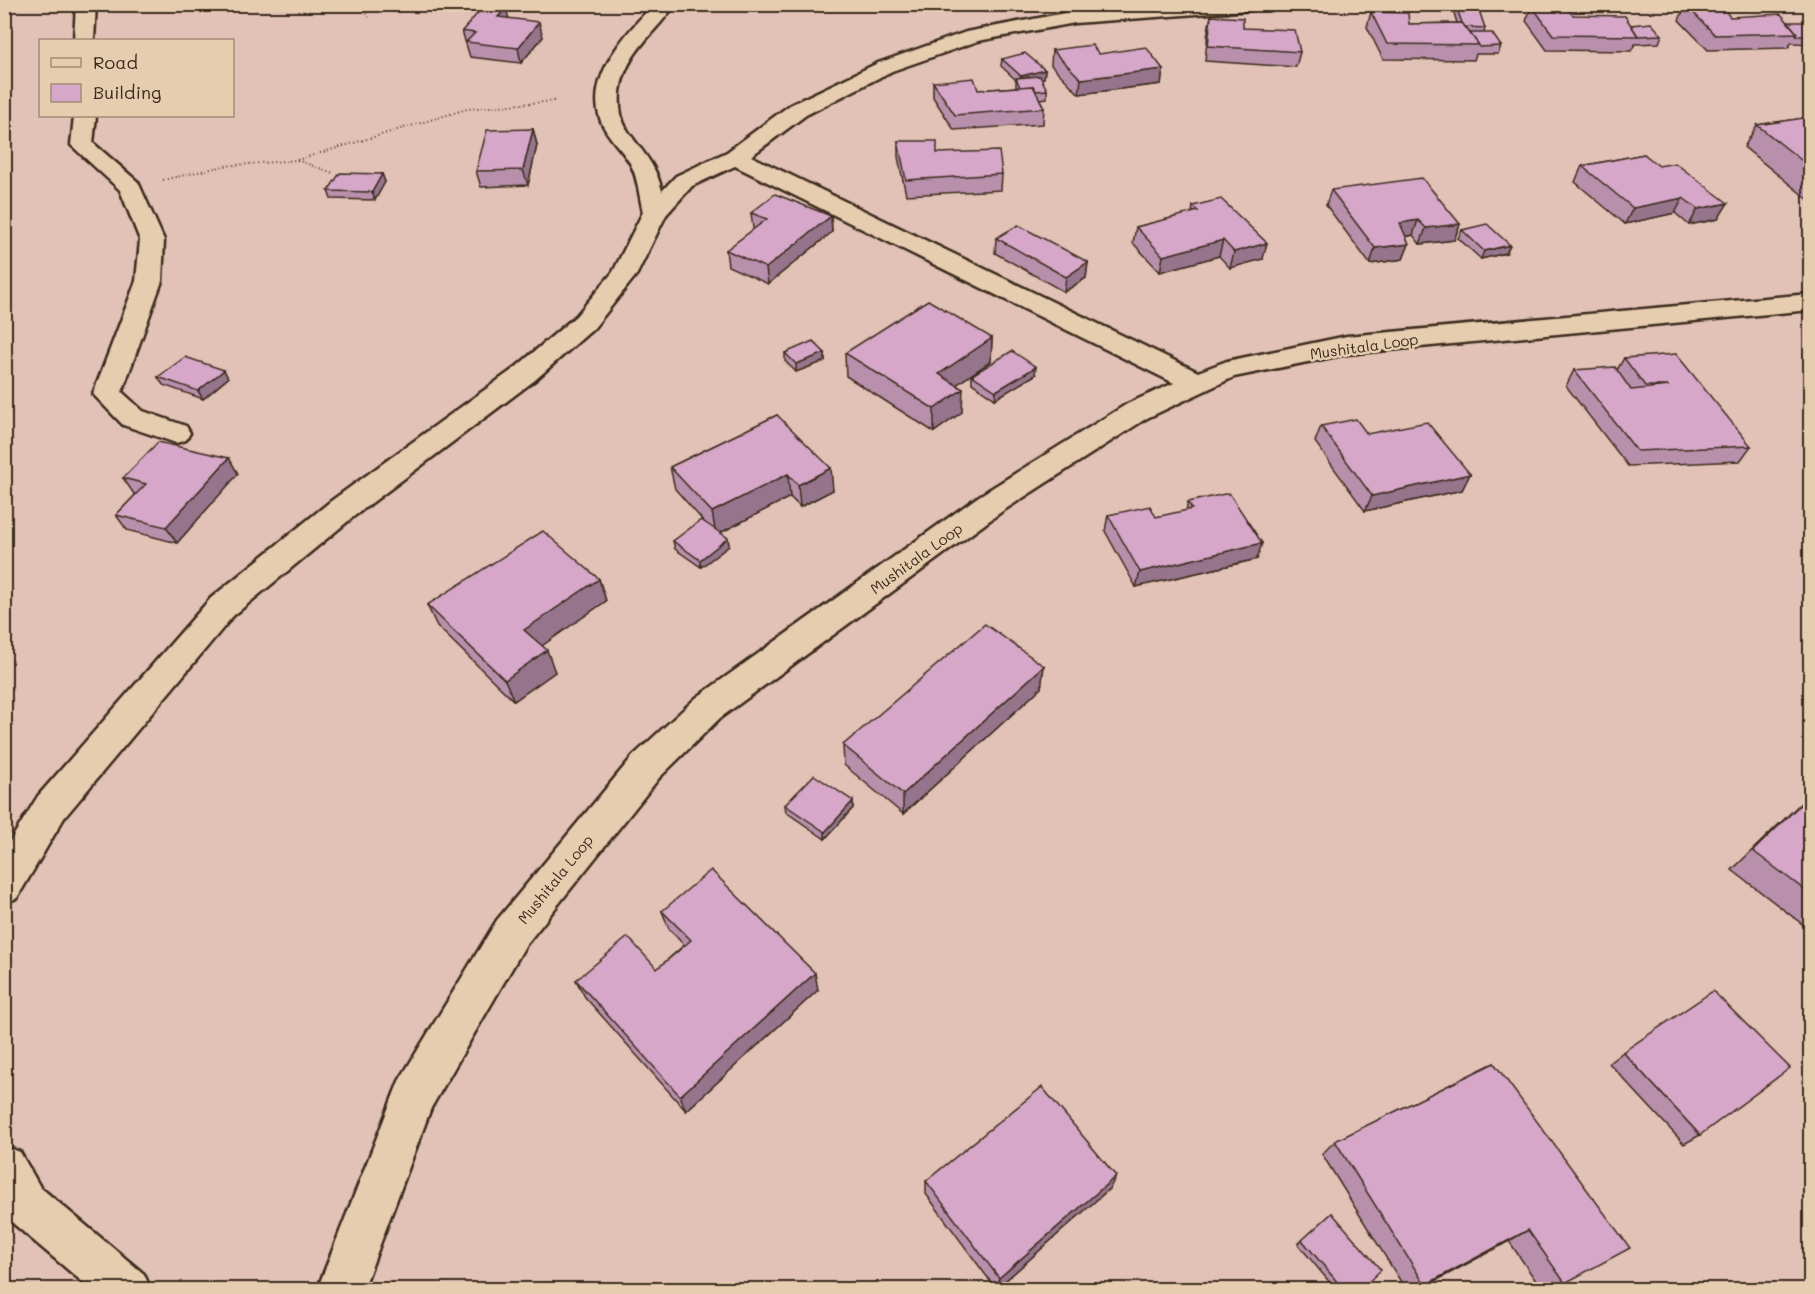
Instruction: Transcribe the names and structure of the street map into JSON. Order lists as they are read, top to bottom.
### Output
{
  "streets": {
    "street": ["Mushitala Loop"]
  },
  "legend": ["Road", "Building"]
}
